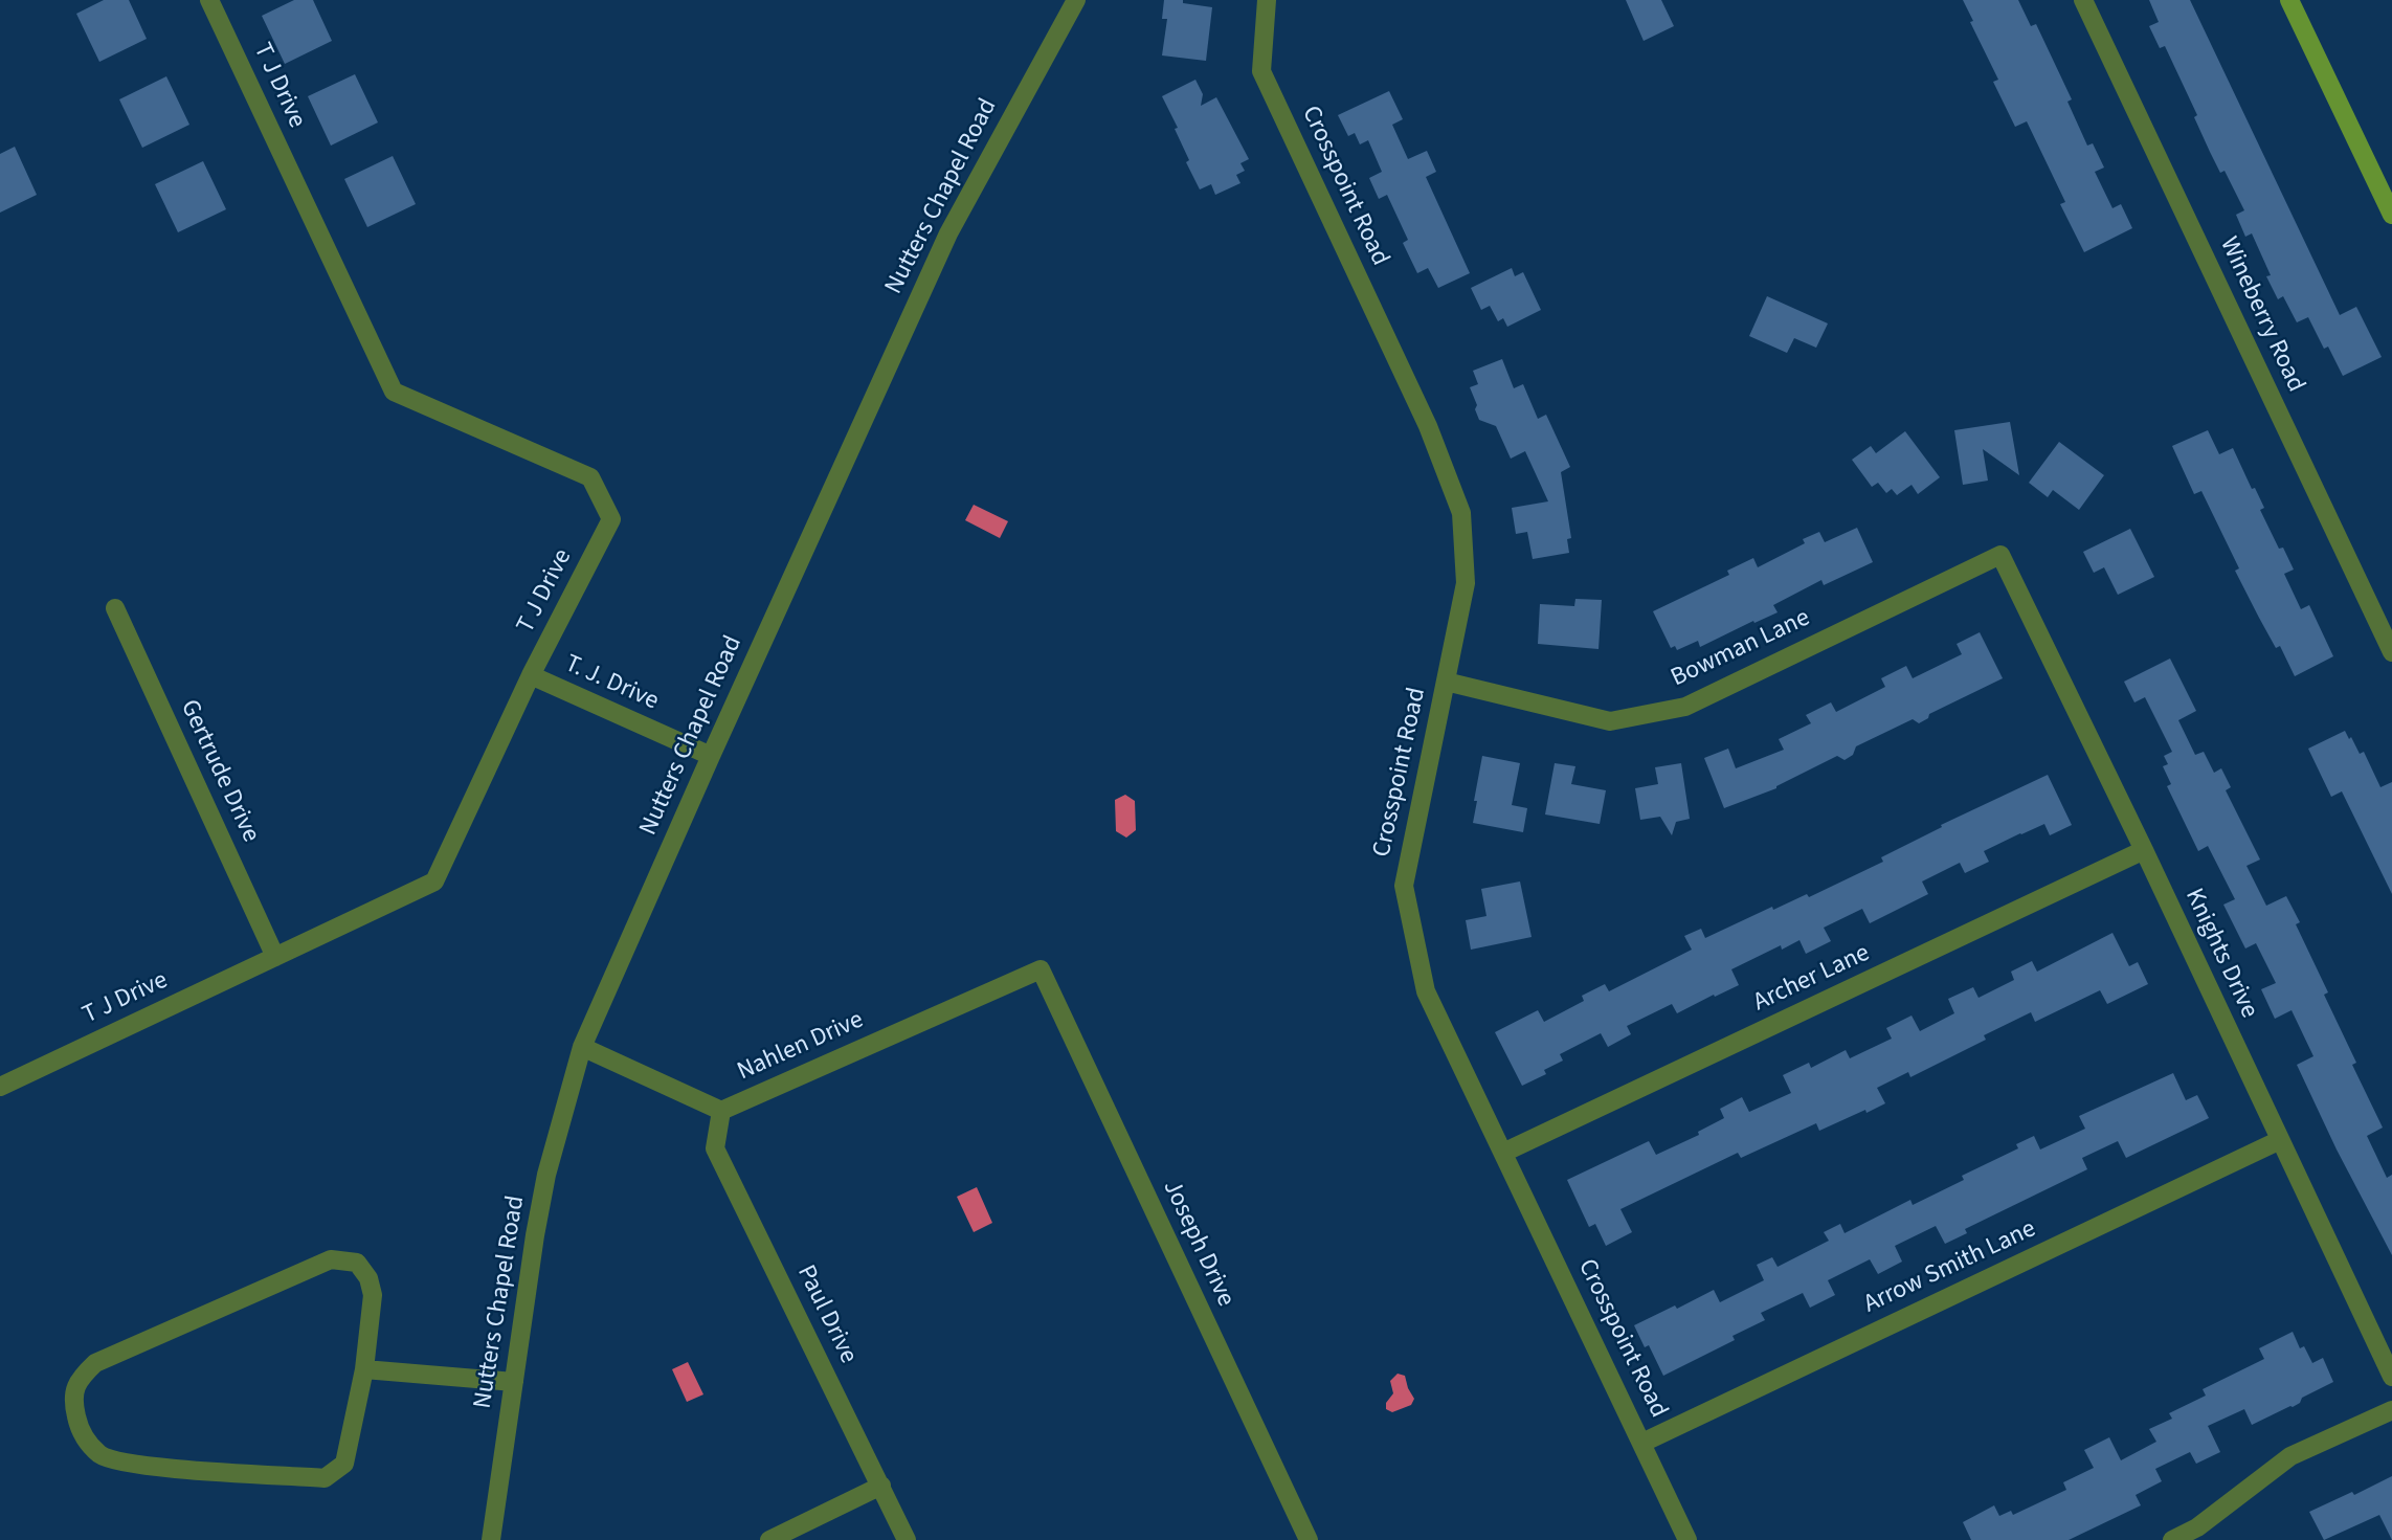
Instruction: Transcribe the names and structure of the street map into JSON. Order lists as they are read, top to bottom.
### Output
{
  "streets": {
    "street": [
      "T J Drive",
      "Crosspoint Road",
      "Nutters Chapel Road",
      "Wineberry Road",
      "Bowman Lane",
      "T. J. Drive",
      "Gertrude Drive",
      "Knights Drive",
      "Archer Lane",
      "Nahlen Drive",
      "Joseph Drive",
      "Arrow Smith Lane",
      "Paul Drive"
    ]
  },
  "crossings": [
    ["T J Drive", "T. J. Drive"],
    ["T J Drive", "Gertrude Drive"],
    ["Crosspoint Road", "Bowman Lane"],
    ["Crosspoint Road", "Archer Lane"],
    ["Crosspoint Road", "Arrow Smith Lane"],
    ["Nutters Chapel Road", "T. J. Drive"],
    ["Nutters Chapel Road", "Nahlen Drive"],
    ["Bowman Lane", "Knights Drive"],
    ["Knights Drive", "Archer Lane"],
    ["Knights Drive", "Arrow Smith Lane"],
    ["Nahlen Drive", "Joseph Drive"],
    ["Nahlen Drive", "Paul Drive"]
  ]
}
